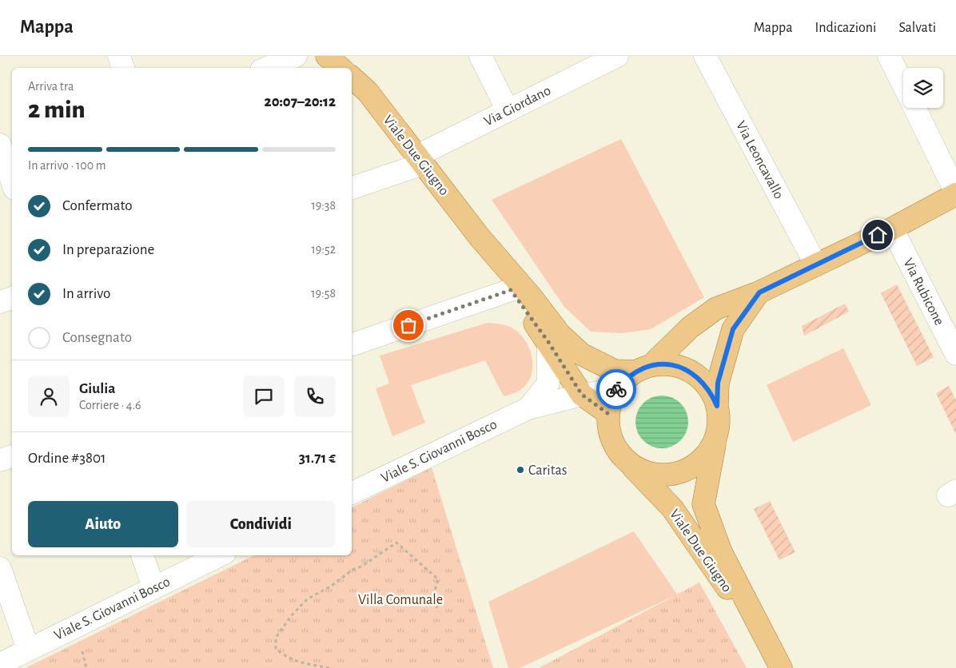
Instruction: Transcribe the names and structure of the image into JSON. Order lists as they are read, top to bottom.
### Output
{
  "streets": {
    "main road": ["Viale Due Giugno"],
    "street": [
      "Via Giordano",
      "Via Leoncavallo",
      "Via Rubicone",
      "Viale S. Giovanni Bosco"
    ]
  },
  "crossings": [
    ["Via Giordano", "Viale Due Giugno"],
    ["Viale Due Giugno", "Viale S. Giovanni Bosco"]
  ],
  "parks": ["Villa Comunale"],
  "places": ["Caritas"],
  "page": {
    "header": "Mappa",
    "nav": ["Mappa", "Indicazioni", "Salvati"],
    "heading": ["2 min", "Arriva tra", "20:07–20:12"],
    "panel": [
      "Giulia",
      "Corriere · 4.6",
      "Ordine #3801",
      "31.71 €"
    ],
    "bar": "In arrivo · 100 m",
    "list": [
      ["Confermato", "19:38"],
      ["In preparazione", "19:52"],
      ["In arrivo", "19:58"],
      "Consegnato"
    ],
    "buttons": ["Aiuto", "Condividi"]
  }
}
